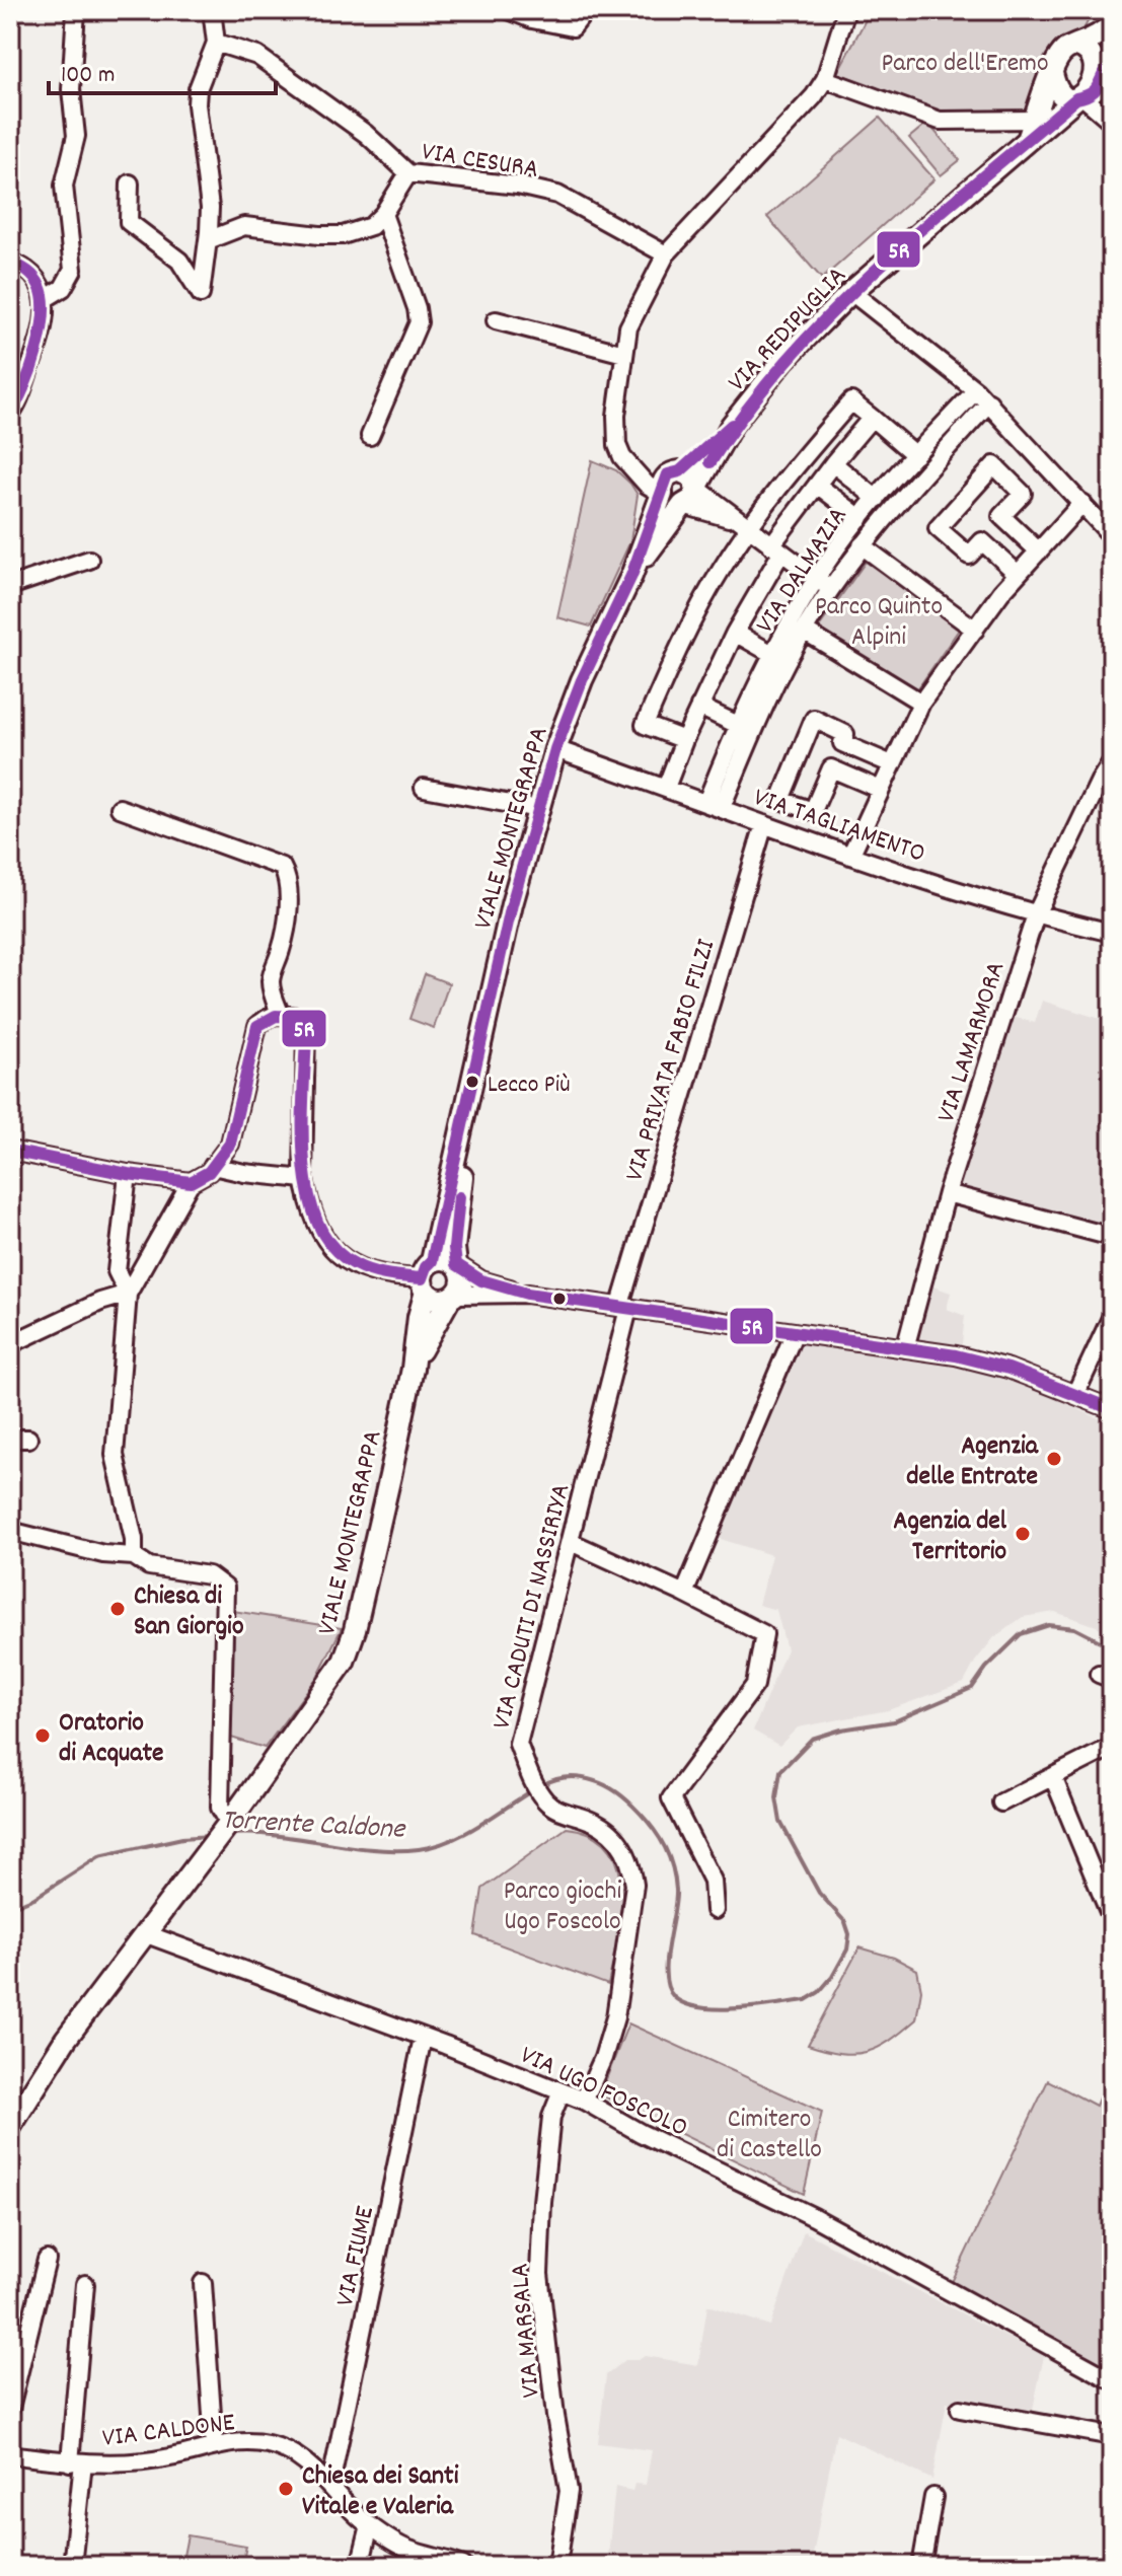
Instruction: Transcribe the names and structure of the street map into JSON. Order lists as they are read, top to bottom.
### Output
{
  "streets": {
    "main road": ["VIA REDIPUGLIA", "VIALE MONTEGRAPPA"],
    "street": [
      "VIA CESURA",
      "VIA DALMAZIA",
      "VIA TAGLIAMENTO",
      "VIA LAMARMORA",
      "VIA PRIVATA FABIO FILZI",
      "VIA CADUTI DI NASSIRIYA",
      "VIA UGO FOSCOLO",
      "VIA FIUME",
      "VIA MARSALA",
      "VIA CALDONE"
    ]
  },
  "crossings": [
    ["VIA REDIPUGLIA", "VIALE MONTEGRAPPA"],
    ["VIA DALMAZIA", "VIA TAGLIAMENTO"],
    ["VIA TAGLIAMENTO", "VIALE MONTEGRAPPA"],
    ["VIA TAGLIAMENTO", "VIA LAMARMORA"],
    ["VIA TAGLIAMENTO", "VIA PRIVATA FABIO FILZI"],
    ["VIALE MONTEGRAPPA", "VIA UGO FOSCOLO"],
    ["VIA PRIVATA FABIO FILZI", "VIA CADUTI DI NASSIRIYA"],
    ["VIA CADUTI DI NASSIRIYA", "VIA UGO FOSCOLO"],
    ["VIA UGO FOSCOLO", "VIA FIUME"],
    ["VIA UGO FOSCOLO", "VIA MARSALA"],
    ["VIA FIUME", "VIA CALDONE"]
  ],
  "water": ["Torrente Caldone"],
  "parks": [
    "Parco dell'Eremo",
    "Parco Quinto Alpini",
    "Parco giochi Ugo Foscolo",
    "Cimitero di Castello"
  ],
  "places": [
    "Lecco Più",
    "Agenzia delle Entrate",
    "Agenzia del Territorio",
    "Chiesa di San Giorgio",
    "Oratorio di Acquate",
    "Chiesa dei Santi Vitale e Valeria"
  ],
  "lines": ["transit line 5R"],
  "scale_bar": "100 m"
}
